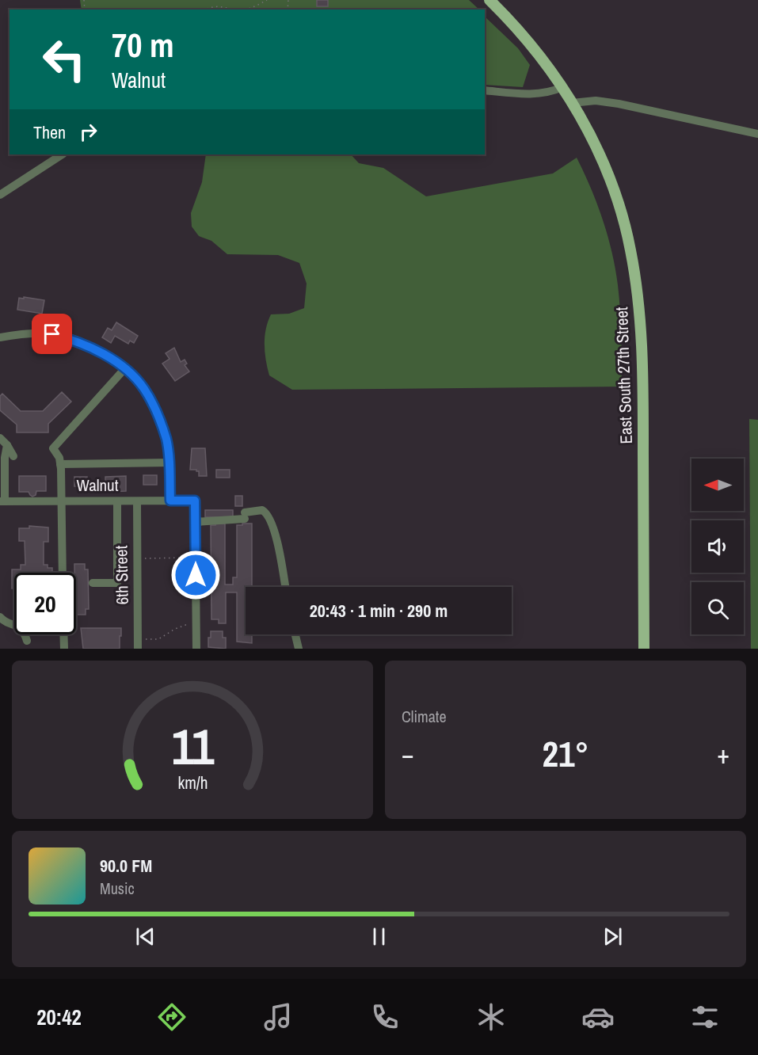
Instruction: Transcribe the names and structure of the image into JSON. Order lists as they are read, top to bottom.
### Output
{
  "streets": {
    "main road": ["East South 27th Street"],
    "street": ["Walnut", "6th Street"]
  },
  "crossings": [
    ["Walnut", "6th Street"]
  ],
  "north": "left",
  "page": {
    "turn": ["70 m", "Walnut"],
    "then": "Then",
    "limit": "20",
    "trip": "20:43 · 1 min · 290 m",
    "tile": "Climate",
    "heat": ["−", "21°", "+"],
    "song": ["90.0 FM", "Music"],
    "tabs": "20:42",
    "gauge": ["11", "km/h"]
  }
}
